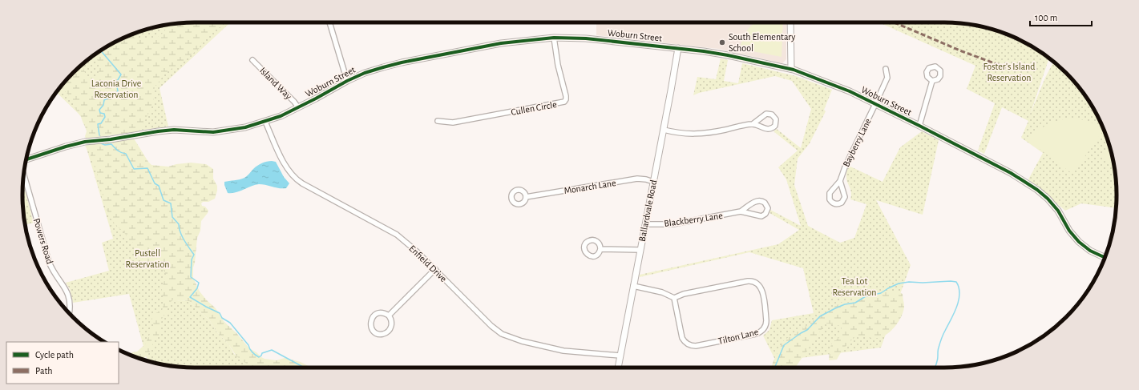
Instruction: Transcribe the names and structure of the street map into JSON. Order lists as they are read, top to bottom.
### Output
{
  "streets": {
    "street": [
      "Woburn Street",
      "Island Way",
      "Cullen Circle",
      "Bayberry Lane",
      "Monarch Lane",
      "Ballardvale Road",
      "Blackberry Lane",
      "Powers Road",
      "Enfield Drive",
      "Tilton Lane"
    ]
  },
  "crossings": [
    ["Woburn Street", "Island Way"],
    ["Woburn Street", "Cullen Circle"],
    ["Woburn Street", "Bayberry Lane"],
    ["Woburn Street", "Ballardvale Road"],
    ["Woburn Street", "Enfield Drive"],
    ["Monarch Lane", "Ballardvale Road"],
    ["Ballardvale Road", "Blackberry Lane"],
    ["Ballardvale Road", "Enfield Drive"]
  ],
  "parks": [
    "Foster's Island Reservation",
    "Laconia Drive Reservation",
    "Pustell Reservation",
    "Tea Lot Reservation"
  ],
  "places": ["South Elementary School"],
  "legend": ["Cycle path", "Path"],
  "scale_bar": "100 m"
}
